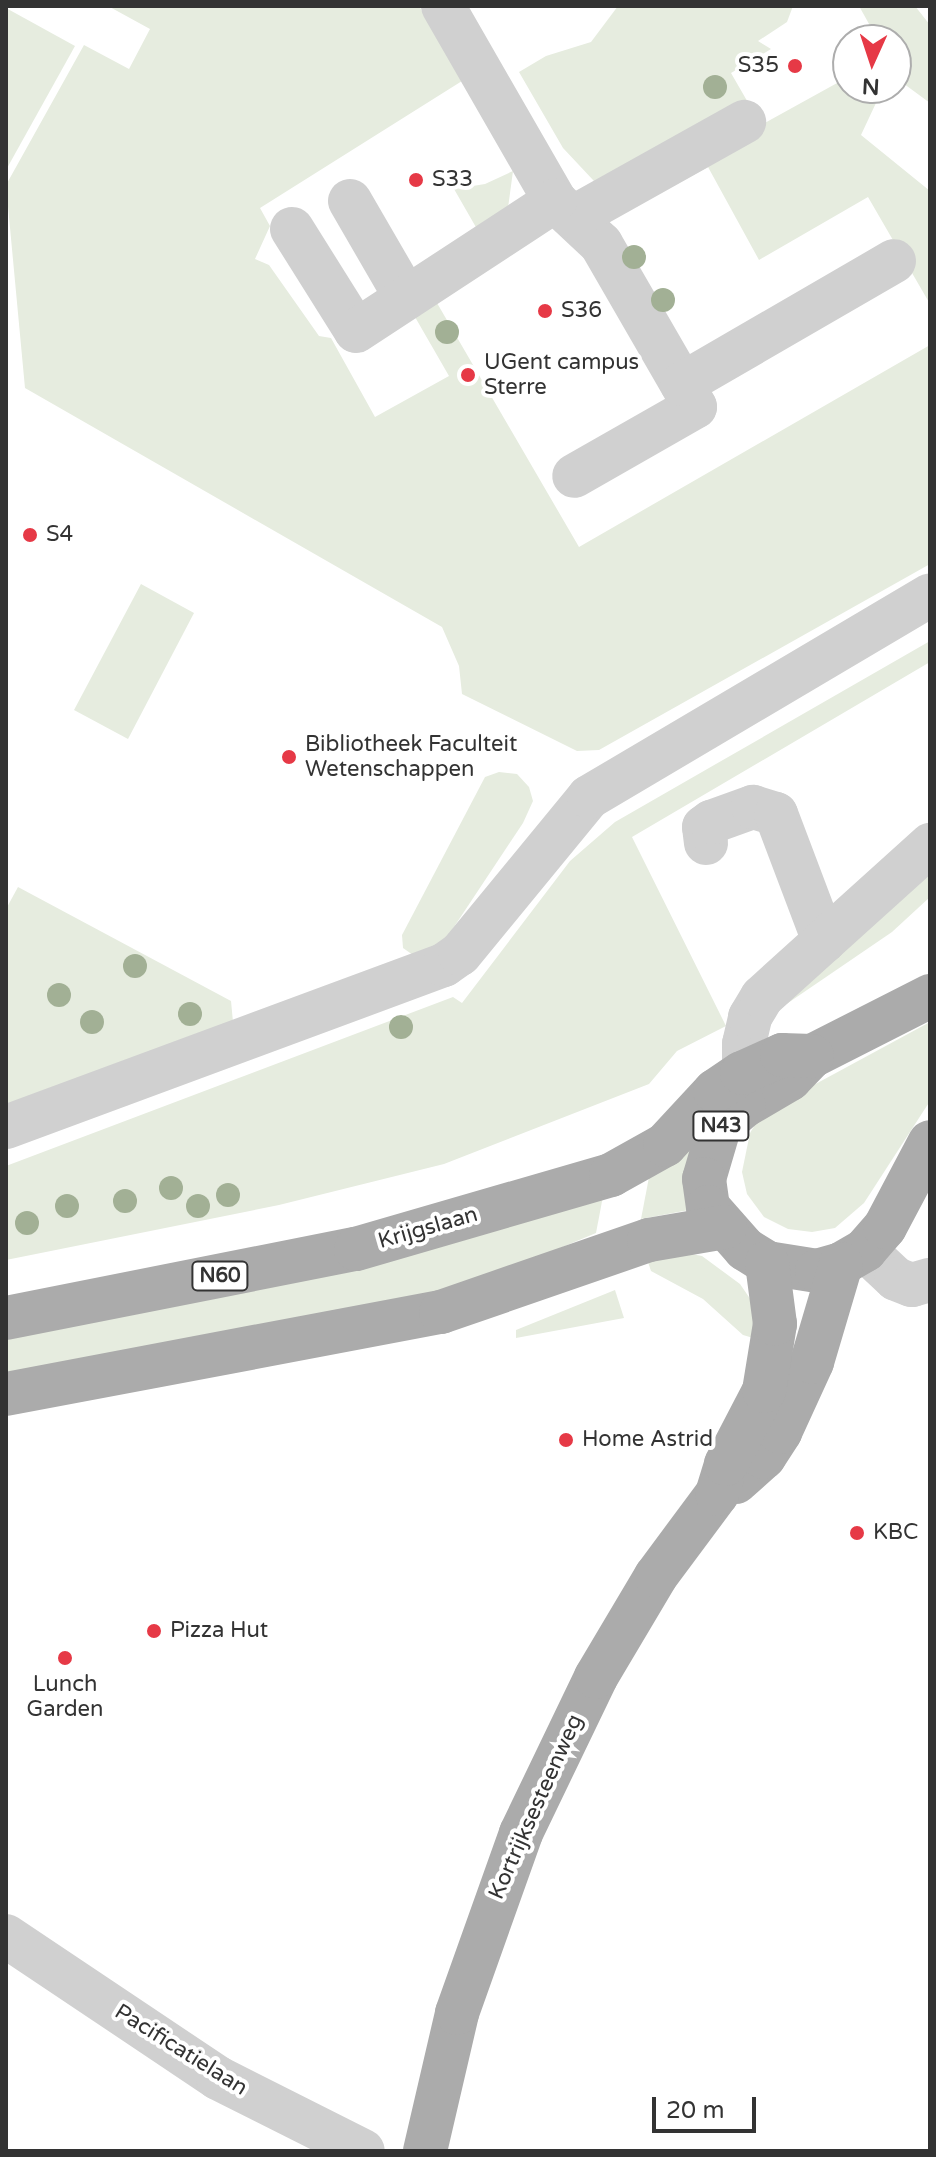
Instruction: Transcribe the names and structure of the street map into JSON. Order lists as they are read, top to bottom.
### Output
{
  "streets": {
    "main road": [
      "N43",
      "Krijgslaan",
      "N60",
      "Kortrijksesteenweg"
    ],
    "street": ["Pacificatielaan"]
  },
  "crossings": [
    ["N43", "Krijgslaan"],
    ["N43", "Kortrijksesteenweg"]
  ],
  "places": [
    "S35",
    "S33",
    "S36",
    "UGent campus Sterre",
    "S4",
    "Bibliotheek Faculteit Wetenschappen",
    "Home Astrid",
    "KBC",
    "Pizza Hut",
    "Lunch Garden"
  ],
  "scale_bar": "20 m",
  "north": "bottom"
}
